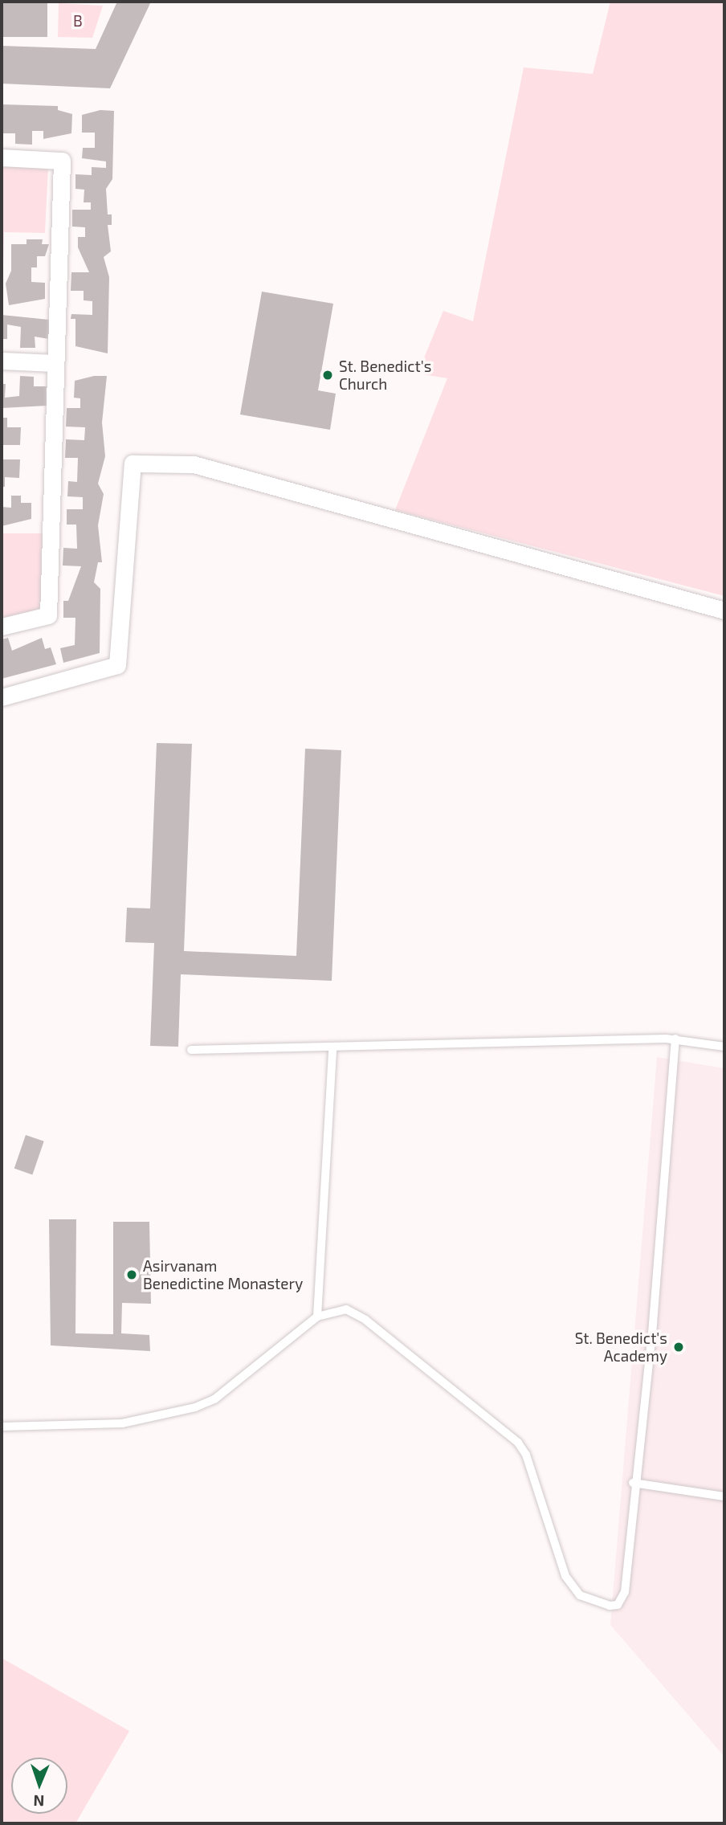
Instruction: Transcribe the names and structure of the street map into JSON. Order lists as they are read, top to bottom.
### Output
{
  "parks": ["B"],
  "places": ["St. Benedict's Church", "Asirvanam Benedictine Monastery", "St. Benedict's Academy"],
  "north": "bottom"
}
